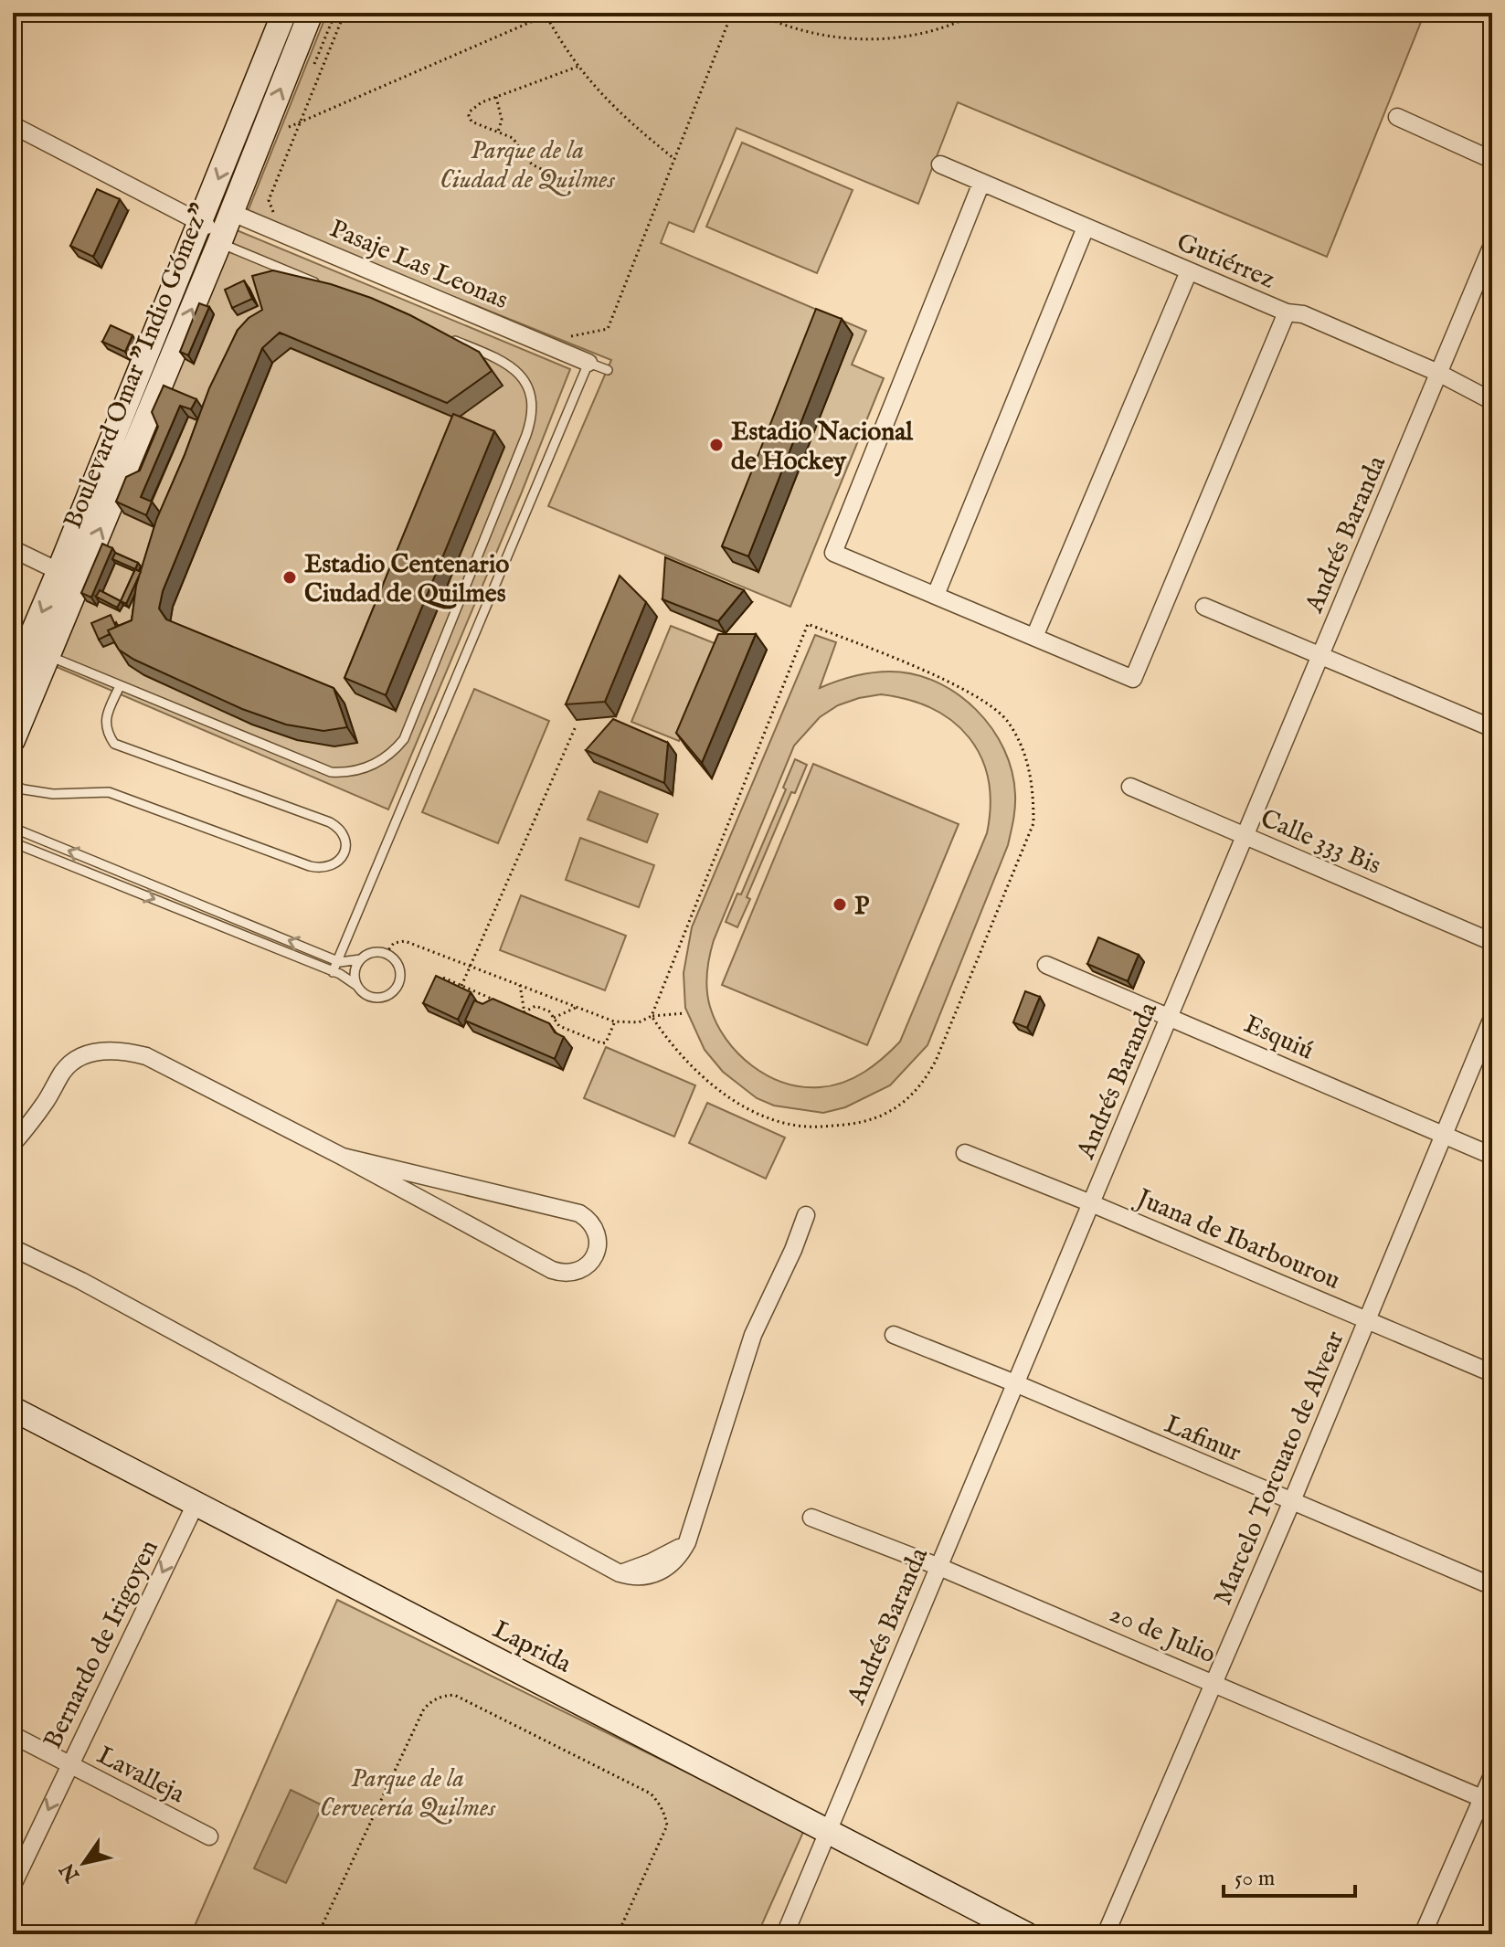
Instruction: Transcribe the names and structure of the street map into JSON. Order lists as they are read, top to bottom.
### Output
{
  "streets": {
    "street": [
      "Gutiérrez",
      "Pasaje Las Leonas",
      "Boulevard Omar \"Indio Gómez\"",
      "Andrés Baranda",
      "Calle 333 Bis",
      "Esquiú",
      "Juana de Ibarbourou",
      "Lafinur",
      "Marcelo Torcuato de Alvear",
      "20 de Julio",
      "Bernardo de Irigoyen",
      "Laprida",
      "Lavalleja"
    ]
  },
  "crossings": [
    ["Gutiérrez", "Andrés Baranda"],
    ["Pasaje Las Leonas", "Boulevard Omar \"Indio Gómez\""],
    ["Andrés Baranda", "Calle 333 Bis"],
    ["Andrés Baranda", "Esquiú"],
    ["Andrés Baranda", "Juana de Ibarbourou"],
    ["Andrés Baranda", "Lafinur"],
    ["Andrés Baranda", "20 de Julio"],
    ["Andrés Baranda", "Laprida"],
    ["Esquiú", "Marcelo Torcuato de Alvear"],
    ["Juana de Ibarbourou", "Marcelo Torcuato de Alvear"],
    ["Lafinur", "Marcelo Torcuato de Alvear"],
    ["Marcelo Torcuato de Alvear", "20 de Julio"],
    ["Bernardo de Irigoyen", "Laprida"],
    ["Bernardo de Irigoyen", "Lavalleja"]
  ],
  "one_way": ["Bernardo de Irigoyen"],
  "parks": ["Parque de la Ciudad de Quilmes", "Parque de la Cervecería Quilmes"],
  "places": ["Estadio Nacional de Hockey", "Estadio Centenario Ciudad de Quilmes", "P"],
  "scale_bar": "50 m",
  "north": "bottom left"
}
